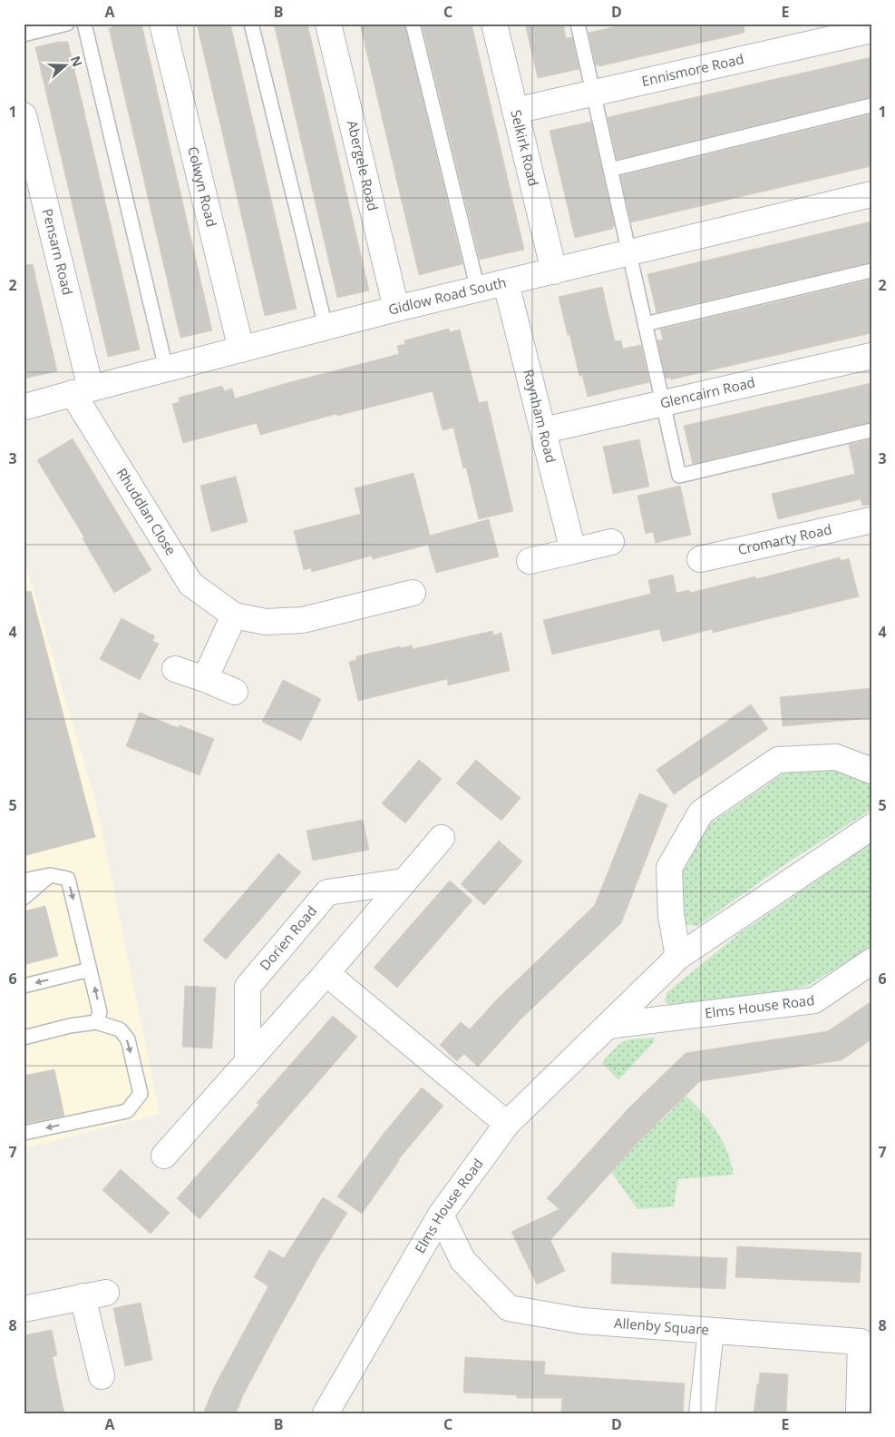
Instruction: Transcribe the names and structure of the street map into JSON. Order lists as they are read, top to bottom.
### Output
{
  "streets": {
    "street": [
      "Ennismore Road",
      "Selkirk Road",
      "Abergele Road",
      "Colwyn Road",
      "Pensarn Road",
      "Gidlow Road South",
      "Glencairn Road",
      "Raynham Road",
      "Rhuddlan Close",
      "Cromarty Road",
      "Dorien Road",
      "Elms House Road",
      "Allenby Square"
    ]
  },
  "crossings": [
    ["Ennismore Road", "Selkirk Road"],
    ["Selkirk Road", "Gidlow Road South"],
    ["Abergele Road", "Gidlow Road South"],
    ["Colwyn Road", "Gidlow Road South"],
    ["Pensarn Road", "Gidlow Road South"],
    ["Pensarn Road", "Rhuddlan Close"],
    ["Gidlow Road South", "Raynham Road"],
    ["Gidlow Road South", "Rhuddlan Close"],
    ["Glencairn Road", "Raynham Road"],
    ["Elms House Road", "Allenby Square"]
  ],
  "north": "right",
  "grid": {
    "columns": [
      "A",
      "B",
      "C",
      "D",
      "E"
    ],
    "rows": [
      "1",
      "2",
      "3",
      "4",
      "5",
      "6",
      "7",
      "8"
    ]
  }
}
